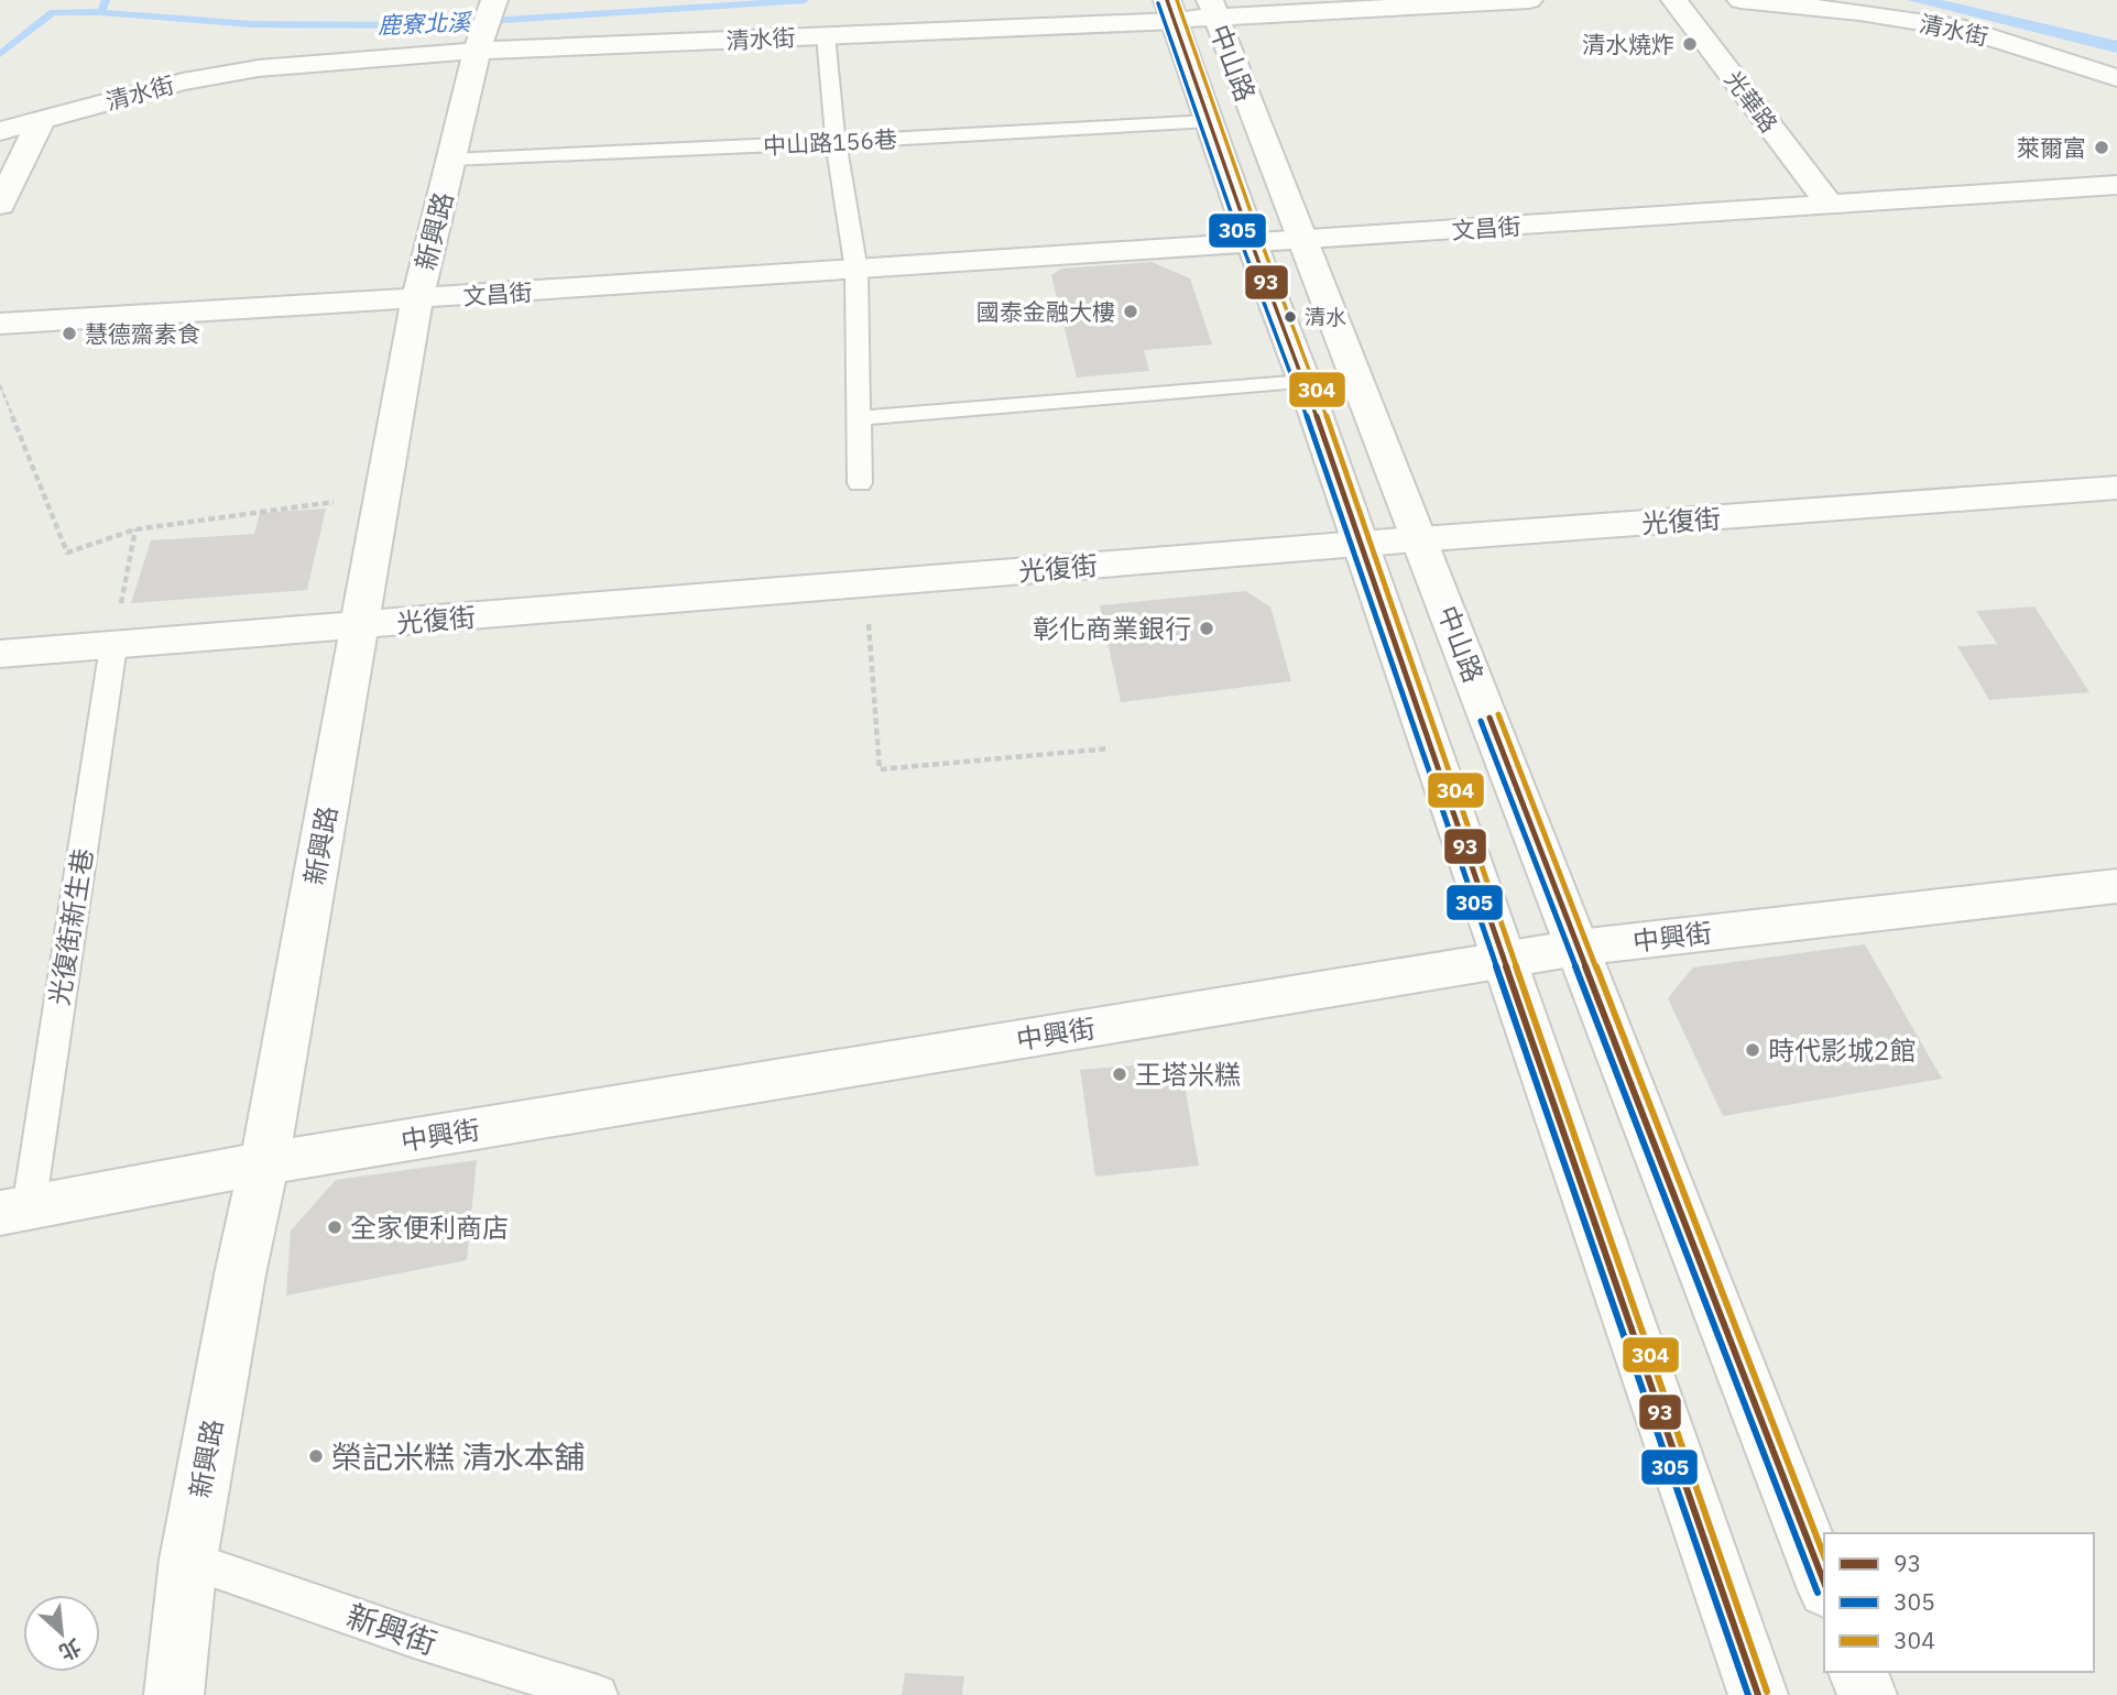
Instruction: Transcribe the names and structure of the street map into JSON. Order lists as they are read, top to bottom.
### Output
{
  "streets": {
    "street": [
      "清水街",
      "中山路",
      "光華路",
      "文昌街",
      "新興路",
      "光復街",
      "中興街"
    ],
    "lane": ["中山路156巷", "光復街新生巷", "新興街"]
  },
  "crossings": [
    ["清水街", "中山路"],
    ["清水街", "新興路"],
    ["中山路", "中山路156巷"],
    ["中山路", "文昌街"],
    ["中山路", "光復街"],
    ["中山路", "中興街"],
    ["光華路", "文昌街"],
    ["中山路156巷", "新興路"],
    ["文昌街", "新興路"],
    ["新興路", "光復街"],
    ["新興路", "中興街"],
    ["新興路", "新興街"],
    ["光復街", "光復街新生巷"],
    ["光復街新生巷", "中興街"]
  ],
  "water": ["鹿寮北溪"],
  "places": [
    "清水燒炸",
    "萊爾富",
    "國泰金融大樓",
    "清水",
    "慧德齋素食",
    "彰化商業銀行",
    "時代影城2館",
    "王塔米糕",
    "全家便利商店",
    "榮記米糕 清水本舖"
  ],
  "lines": ["transit line 93", "transit line 304", "transit line 305"],
  "legend": ["93", "305", "304"],
  "north": "bottom right"
}
